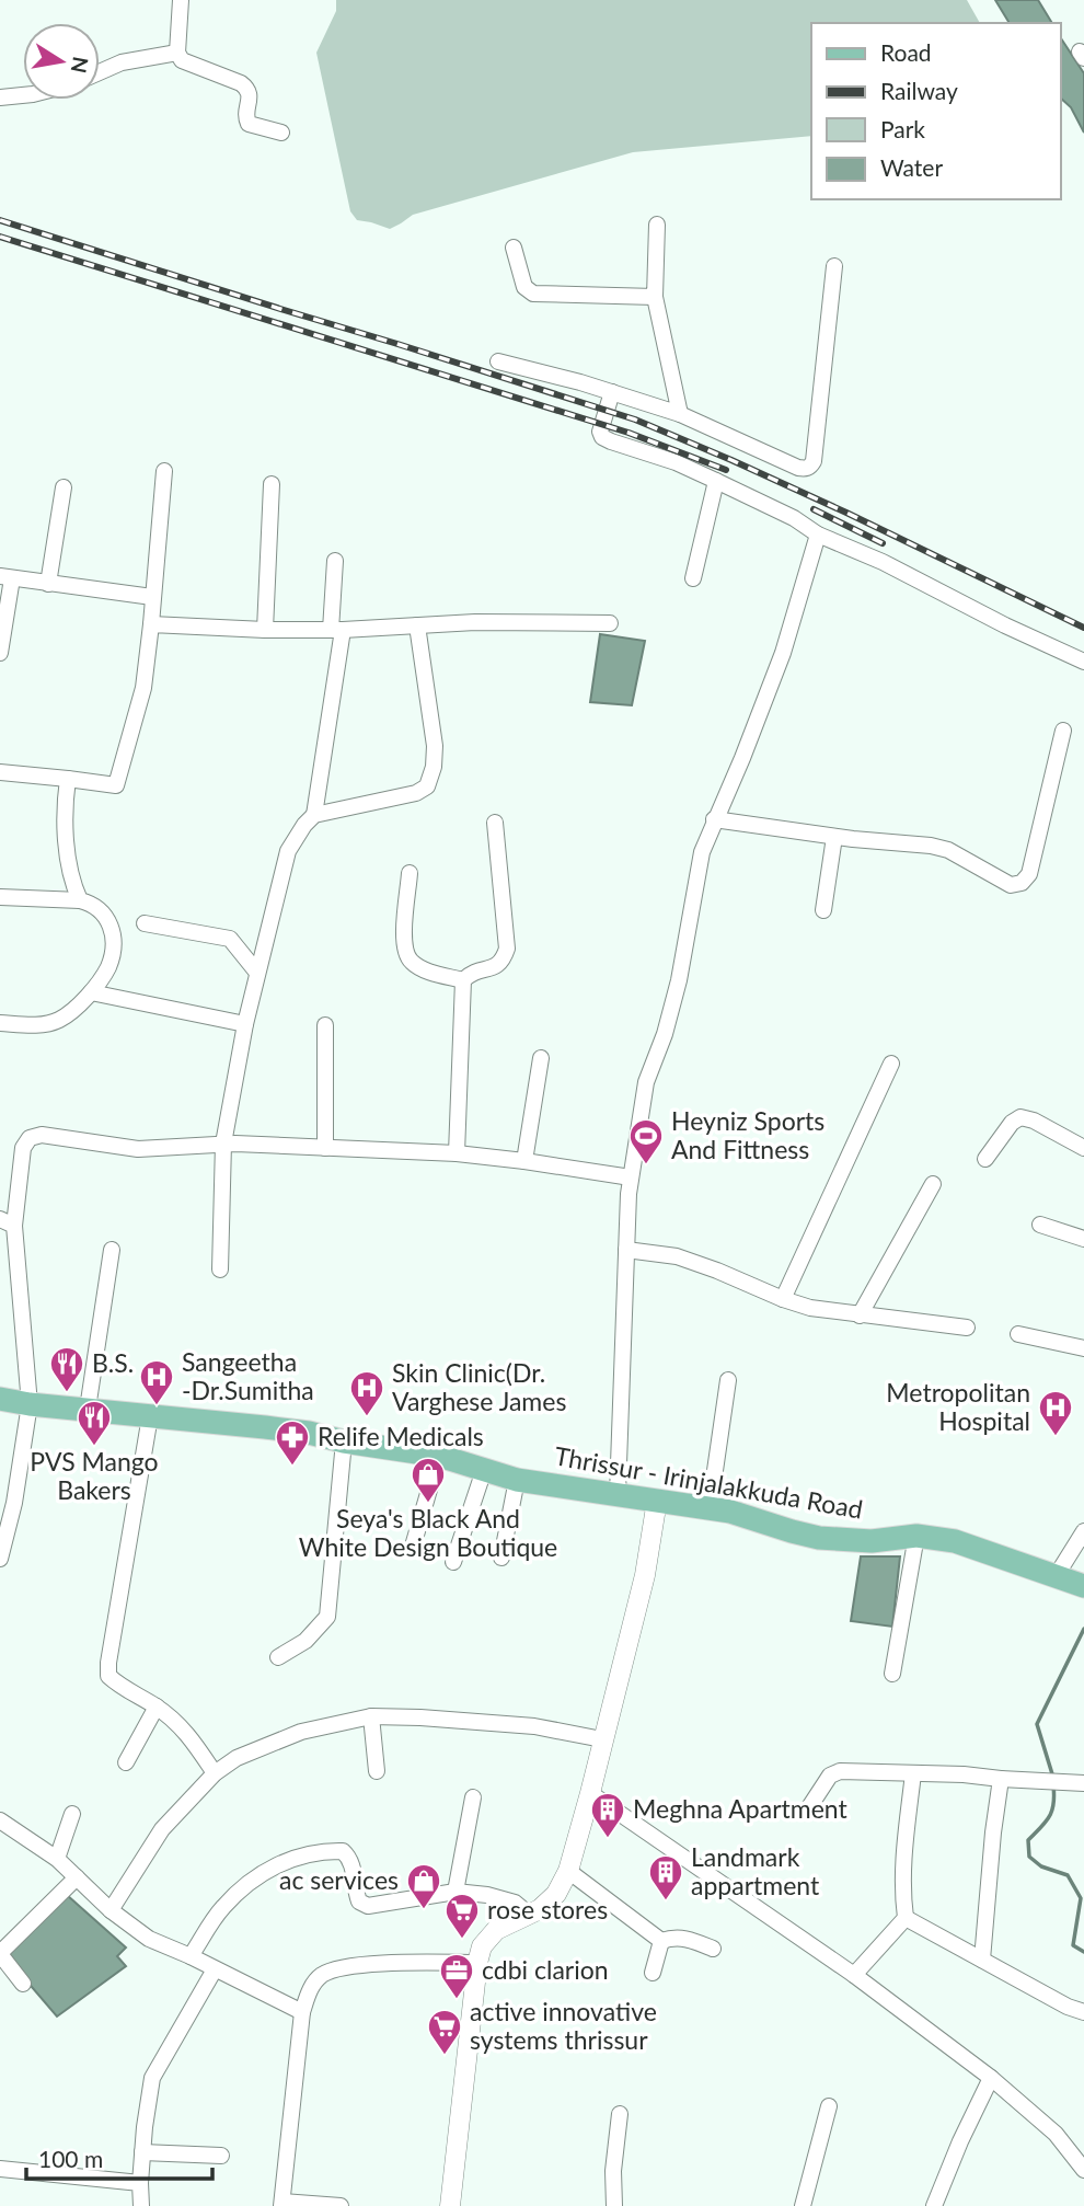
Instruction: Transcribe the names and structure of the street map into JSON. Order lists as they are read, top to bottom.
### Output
{
  "streets": {
    "main road": ["Thrissur - Irinjalakkuda Road"]
  },
  "places": {
    "sports": ["Heyniz Sports And Fittness"],
    "restaurant": ["B.S.", "PVS Mango Bakers"],
    "hospital": ["Sangeetha -Dr.Sumitha", "Skin Clinic(Dr. Varghese James", "Metropolitan Hospital"],
    "pharmacy": ["Relife Medicals"],
    "shop": ["Seya's Black And White Design Boutique", "ac services"],
    "building": ["Meghna Apartment", "Landmark appartment"],
    "supermarket": ["rose stores", "active innovative systems thrissur"],
    "office": ["cdbi clarion"]
  },
  "legend": [
    "Road",
    "Railway",
    "Park",
    "Water"
  ],
  "scale_bar": "100 m",
  "north": "right"
}
